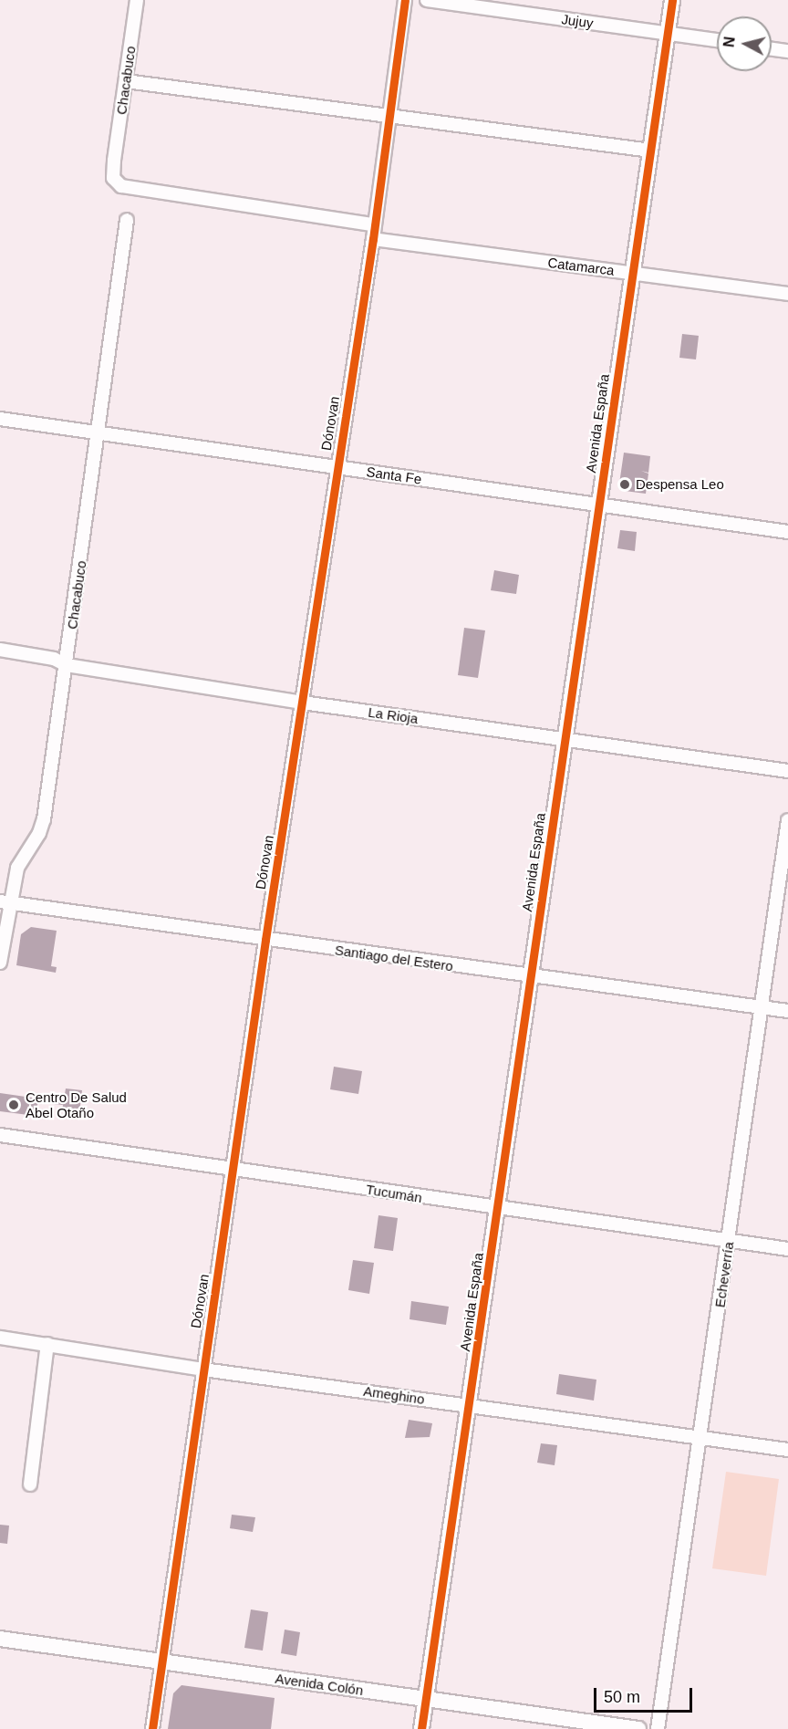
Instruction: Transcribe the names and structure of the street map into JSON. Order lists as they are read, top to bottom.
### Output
{
  "streets": {
    "street": [
      "Jujuy",
      "Chacabuco",
      "Catamarca",
      "Dónovan",
      "Avenida España",
      "Santa Fe",
      "La Rioja",
      "Santiago del Estero",
      "Tucumán",
      "Echeverría",
      "Ameghino",
      "Avenida Colón"
    ]
  },
  "crossings": [
    ["Jujuy", "Avenida España"],
    ["Chacabuco", "Dónovan"],
    ["Chacabuco", "Santa Fe"],
    ["Chacabuco", "La Rioja"],
    ["Chacabuco", "Santiago del Estero"],
    ["Catamarca", "Dónovan"],
    ["Catamarca", "Avenida España"],
    ["Dónovan", "Santa Fe"],
    ["Dónovan", "La Rioja"],
    ["Dónovan", "Santiago del Estero"],
    ["Dónovan", "Tucumán"],
    ["Dónovan", "Ameghino"],
    ["Dónovan", "Avenida Colón"],
    ["Avenida España", "Santa Fe"],
    ["Avenida España", "La Rioja"],
    ["Avenida España", "Santiago del Estero"],
    ["Avenida España", "Tucumán"],
    ["Avenida España", "Ameghino"],
    ["Avenida España", "Avenida Colón"],
    ["Santiago del Estero", "Echeverría"],
    ["Tucumán", "Echeverría"],
    ["Echeverría", "Ameghino"]
  ],
  "places": ["Despensa Leo", "Centro De Salud Abel Otaño"],
  "scale_bar": "50 m",
  "north": "left"
}
